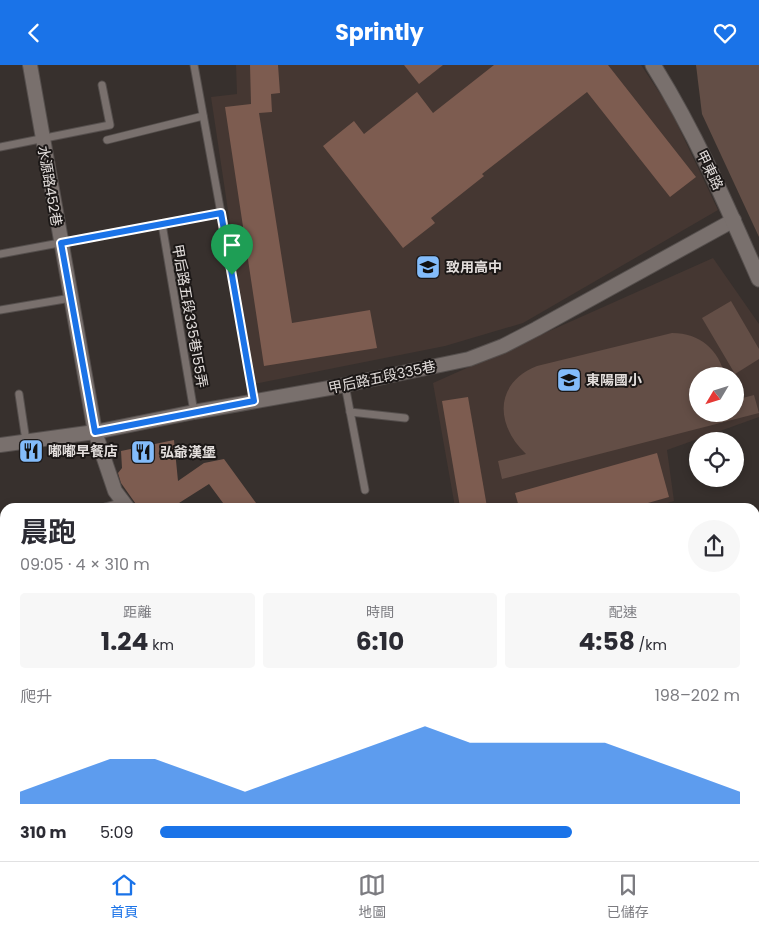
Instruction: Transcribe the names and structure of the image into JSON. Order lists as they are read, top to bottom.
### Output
{
  "streets": {
    "street": ["甲東路", "水源路452巷", "甲后路五段335巷"],
    "lane": ["甲后路五段335巷155弄"]
  },
  "crossings": [
    ["甲東路", "甲后路五段335巷"],
    ["水源路452巷", "甲后路五段335巷"],
    ["甲后路五段335巷155弄", "甲后路五段335巷"]
  ],
  "places": {
    "school or university": ["致用高中", "東陽國小"],
    "restaurant": ["嘟嘟早餐店", "弘爺漢堡"]
  },
  "north": "bottom left",
  "page": {
    "header": "Sprintly",
    "heading": ["晨跑", "09:05 · 4 × 310 m"],
    "stats": [
      ["距離", "1.24 km"],
      ["時間", "6:10"],
      ["配速", "4:58 /km"]
    ],
    "chart": ["爬升", "198–202 m"],
    "list": [
      {
        "name": "310 m",
        "note": "5:09"
      }
    ],
    "tabs": ["首頁", "地圖", "已儲存"]
  }
}
